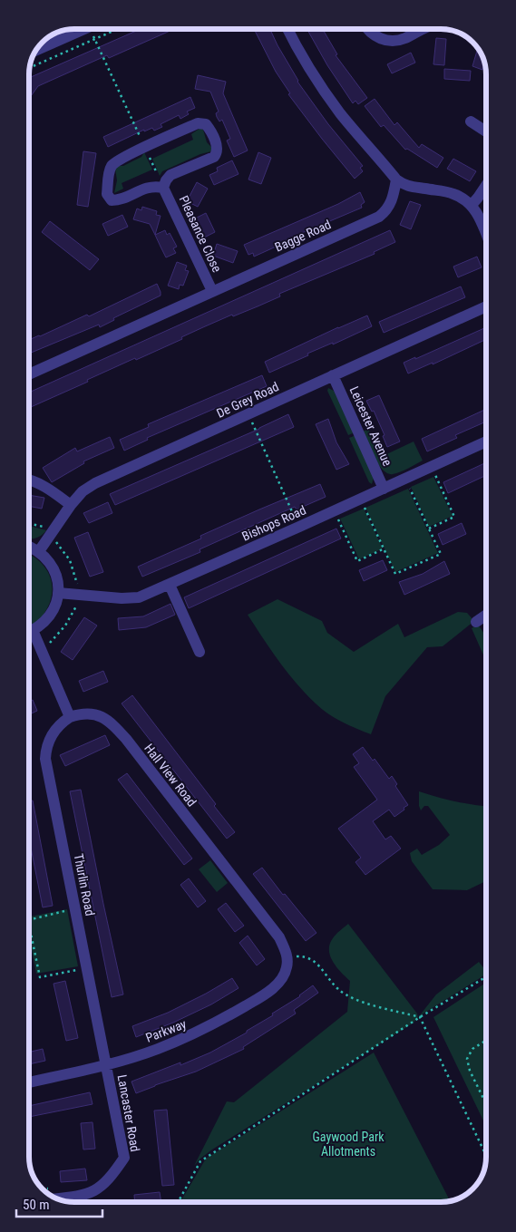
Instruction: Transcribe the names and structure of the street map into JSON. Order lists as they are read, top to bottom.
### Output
{
  "streets": {
    "street": [
      "Pleasance Close",
      "Bagge Road",
      "De Grey Road",
      "Leicester Avenue",
      "Bishops Road",
      "Hall View Road",
      "Thurlin Road",
      "Parkway",
      "Lancaster Road"
    ]
  },
  "crossings": [
    ["Pleasance Close", "Bagge Road"],
    ["De Grey Road", "Leicester Avenue"],
    ["Leicester Avenue", "Bishops Road"],
    ["Hall View Road", "Thurlin Road"],
    ["Hall View Road", "Parkway"],
    ["Thurlin Road", "Parkway"],
    ["Thurlin Road", "Lancaster Road"],
    ["Parkway", "Lancaster Road"]
  ],
  "parks": ["Gaywood Park Allotments"],
  "scale_bar": "50 m"
}
